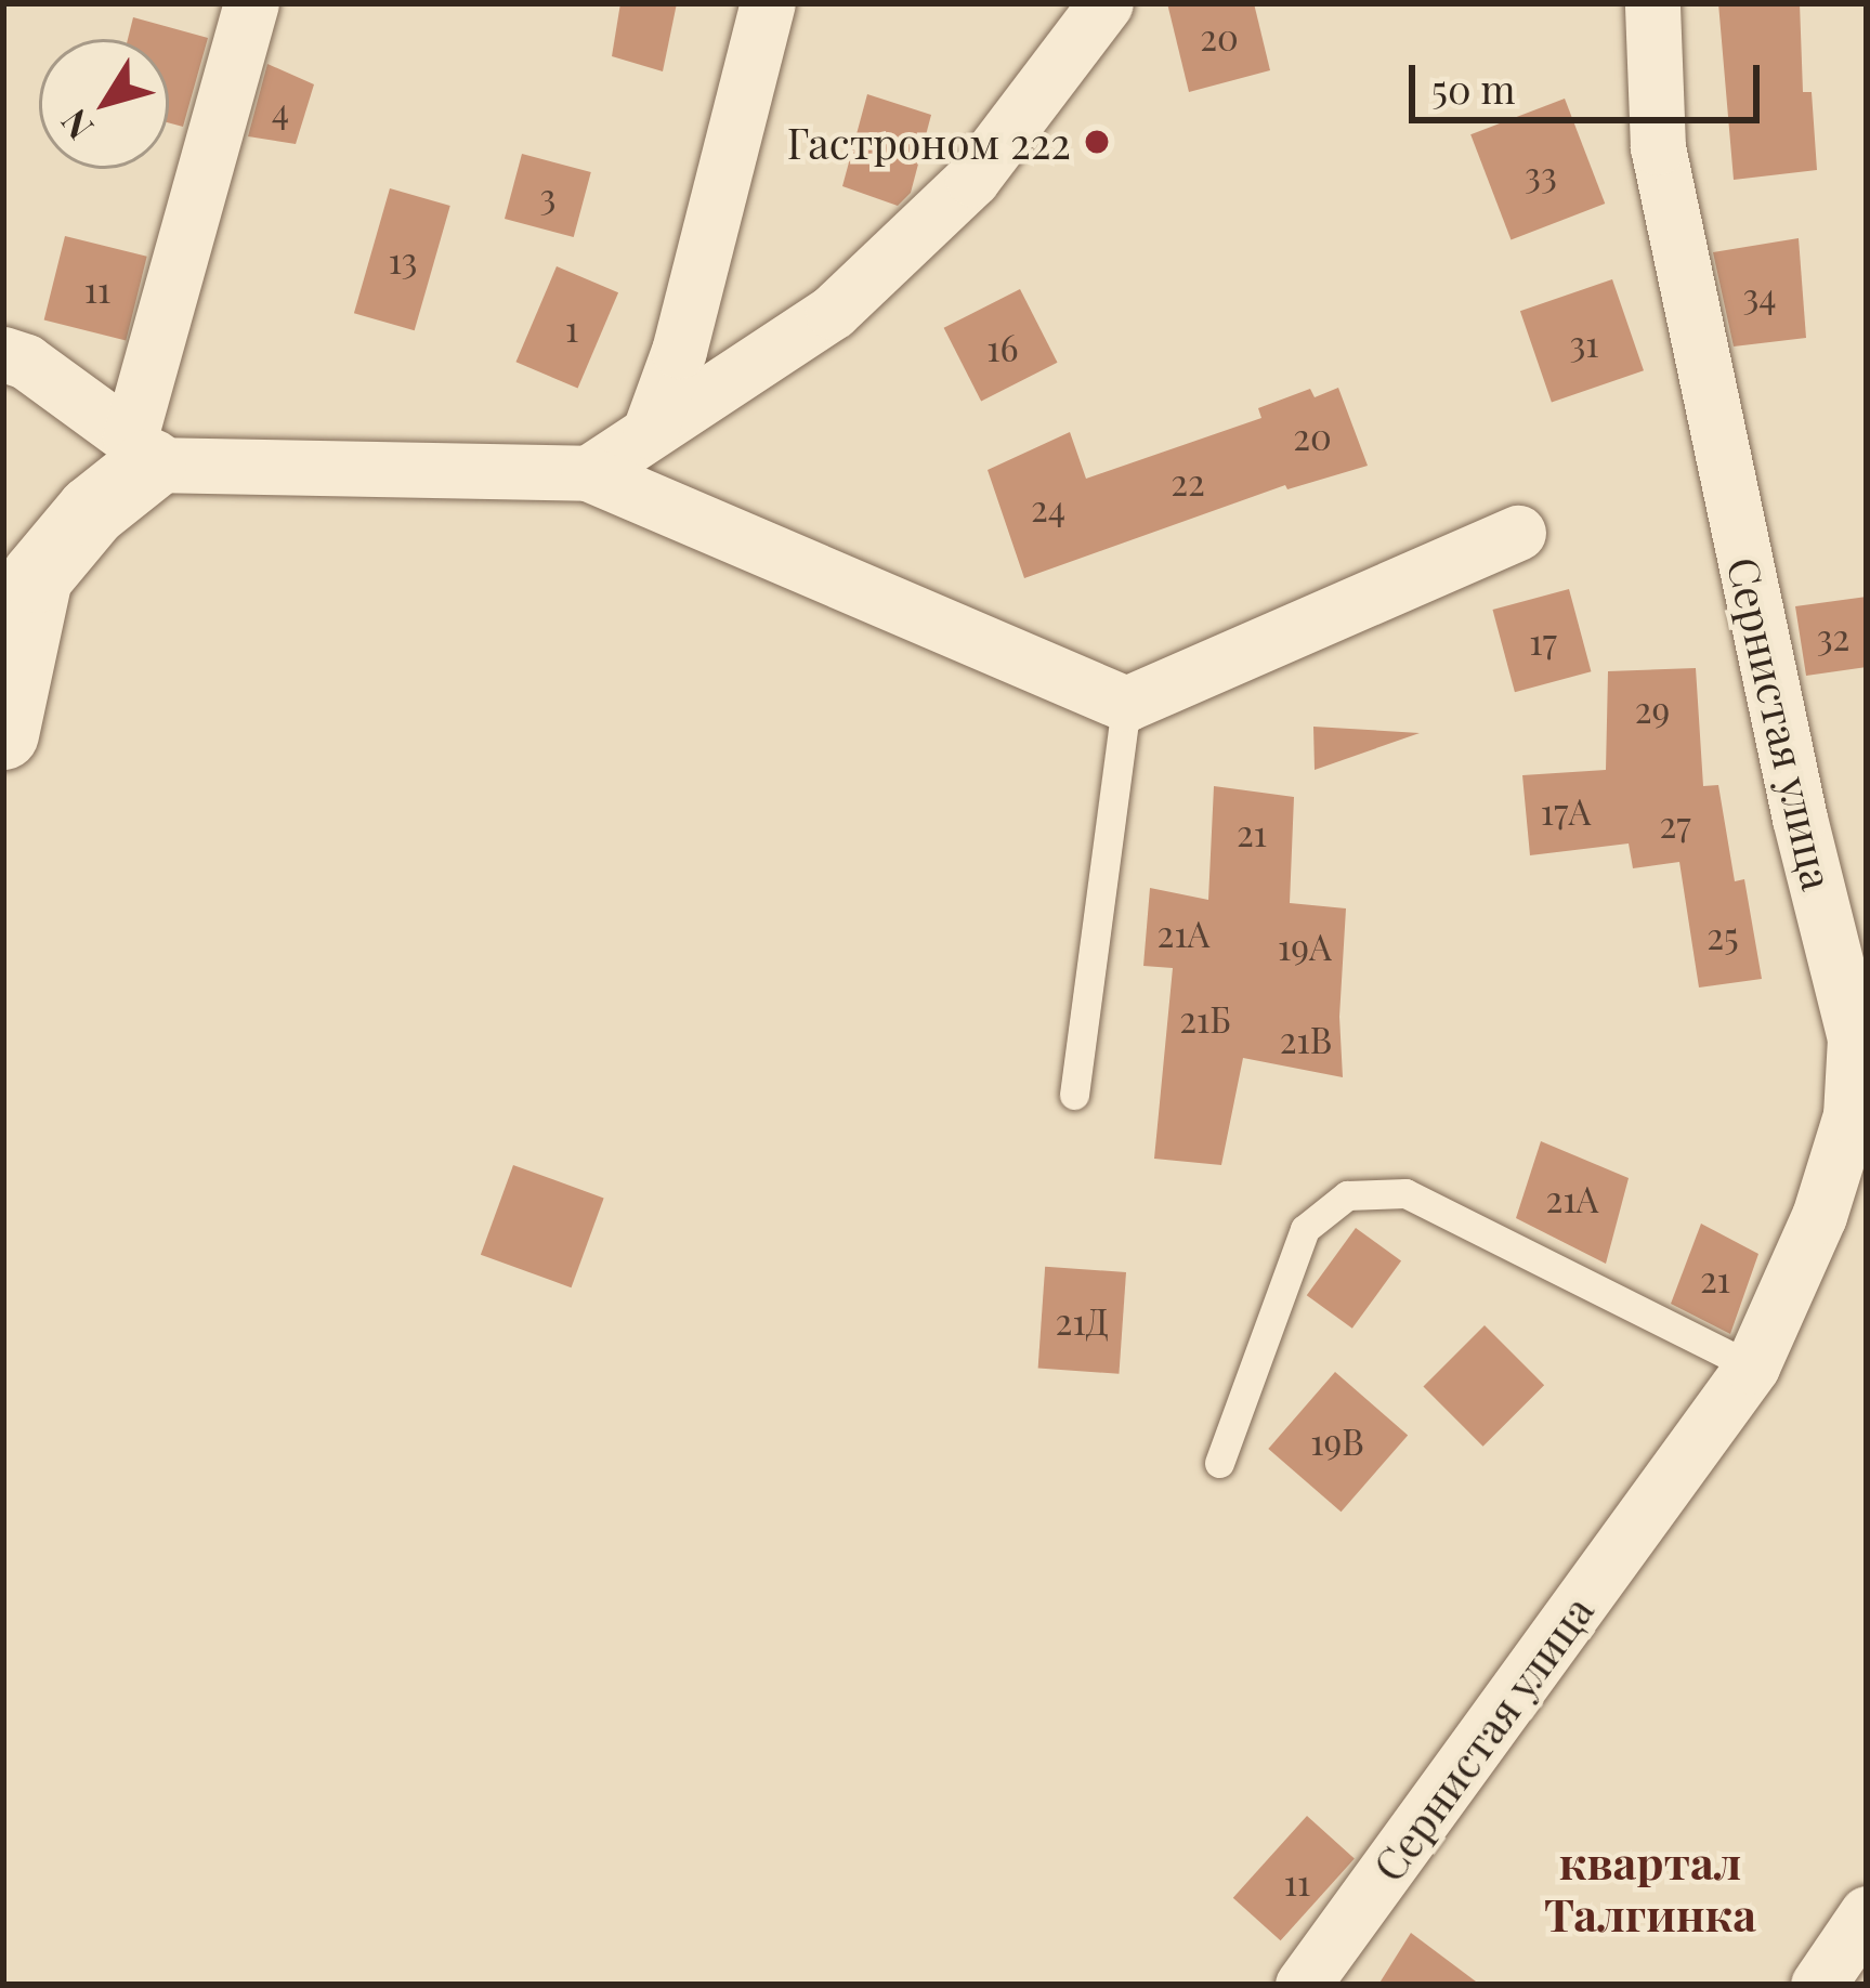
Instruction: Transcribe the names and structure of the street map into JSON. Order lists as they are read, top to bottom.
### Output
{
  "streets": {
    "street": ["Сернистая улица"]
  },
  "districts": ["квартал Талгинка"],
  "places": ["Гастроном 222"],
  "house_numbers": [
    "20",
    "4",
    "33",
    "3",
    "13",
    "11",
    "34",
    "1",
    "31",
    "16",
    "20",
    "22",
    "24",
    "32",
    "17",
    "29",
    "17А",
    "27",
    "21",
    "21А",
    "25",
    "19А",
    "21Б",
    "21В",
    "21А",
    "21",
    "21Д",
    "19В",
    "11"
  ],
  "scale_bar": "50 m",
  "north": "bottom left"
}
